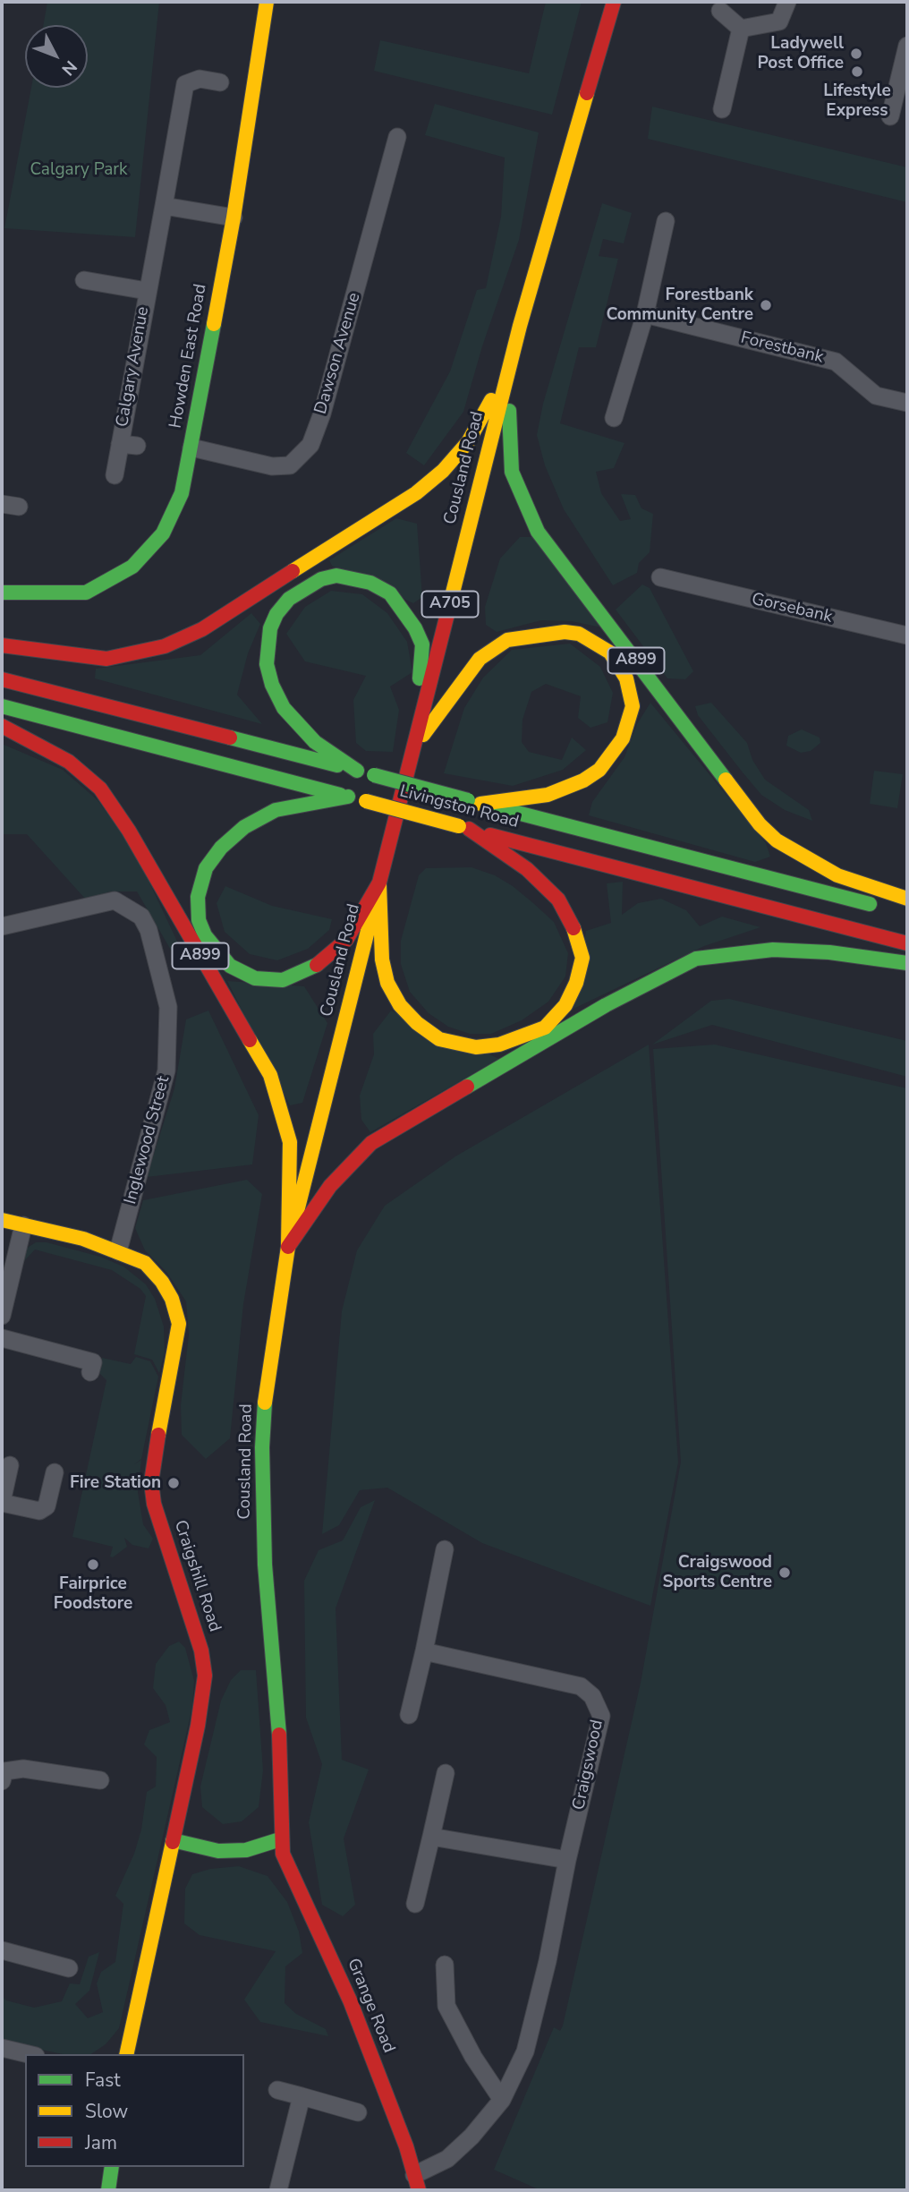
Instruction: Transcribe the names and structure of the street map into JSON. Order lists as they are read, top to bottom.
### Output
{
  "streets": {
    "main road": [
      "Howden East Road",
      "Cousland Road",
      "A705",
      "A899",
      "Livingston Road",
      "Craigshill Road",
      "Grange Road"
    ],
    "street": [
      "Forestbank",
      "Dawson Avenue",
      "Calgary Avenue",
      "Gorsebank",
      "Inglewood Street",
      "Craigswood"
    ]
  },
  "crossings": [
    ["Dawson Avenue", "Howden East Road"],
    ["Cousland Road", "A899"],
    ["Cousland Road", "Grange Road"],
    ["A899", "Livingston Road"],
    ["Inglewood Street", "Craigshill Road"],
    ["Craigswood", "Grange Road"]
  ],
  "parks": ["Calgary Park"],
  "places": [
    "Ladywell Post Office",
    "Lifestyle Express",
    "Forestbank Community Centre",
    "Fire Station",
    "Fairprice Foodstore",
    "Craigswood Sports Centre"
  ],
  "legend": ["Fast", "Slow", "Jam"],
  "north": "bottom right"
}
